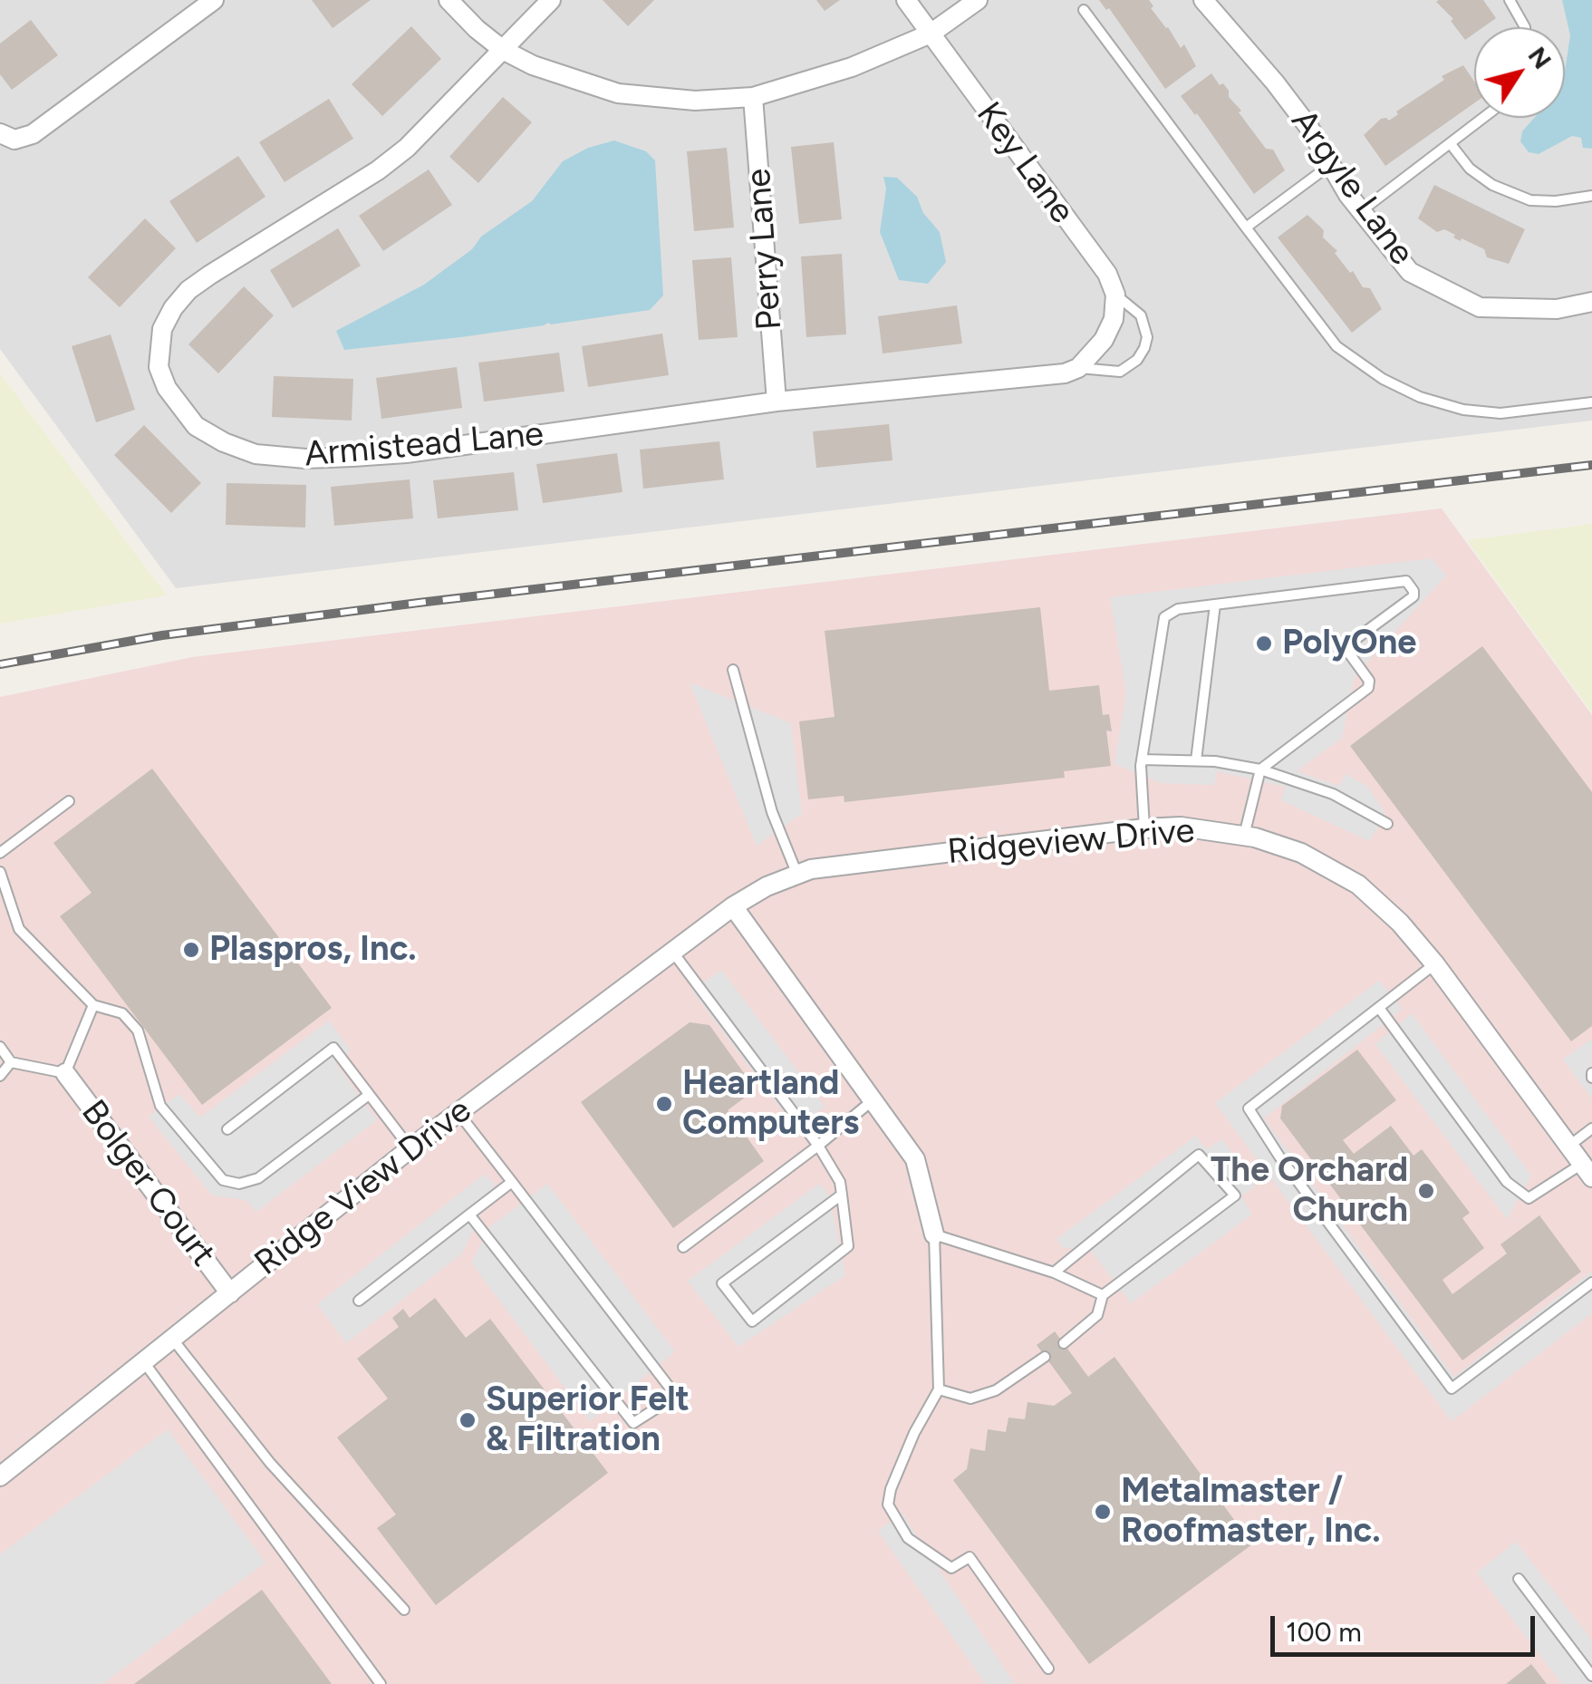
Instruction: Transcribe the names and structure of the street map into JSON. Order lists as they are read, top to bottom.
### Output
{
  "streets": {
    "street": [
      "Key Lane",
      "Argyle Lane",
      "Perry Lane",
      "Armistead Lane",
      "Ridgeview Drive",
      "Bolger Court",
      "Ridge View Drive"
    ]
  },
  "crossings": [
    ["Key Lane", "Perry Lane"],
    ["Key Lane", "Armistead Lane"],
    ["Perry Lane", "Armistead Lane"],
    ["Ridgeview Drive", "Ridge View Drive"],
    ["Bolger Court", "Ridge View Drive"]
  ],
  "places": [
    "PolyOne",
    "Plaspros, Inc.",
    "Heartland Computers",
    "The Orchard Church",
    "Superior Felt & Filtration",
    "Metalmaster / Roofmaster, Inc."
  ],
  "scale_bar": "100 m",
  "north": "top right"
}
